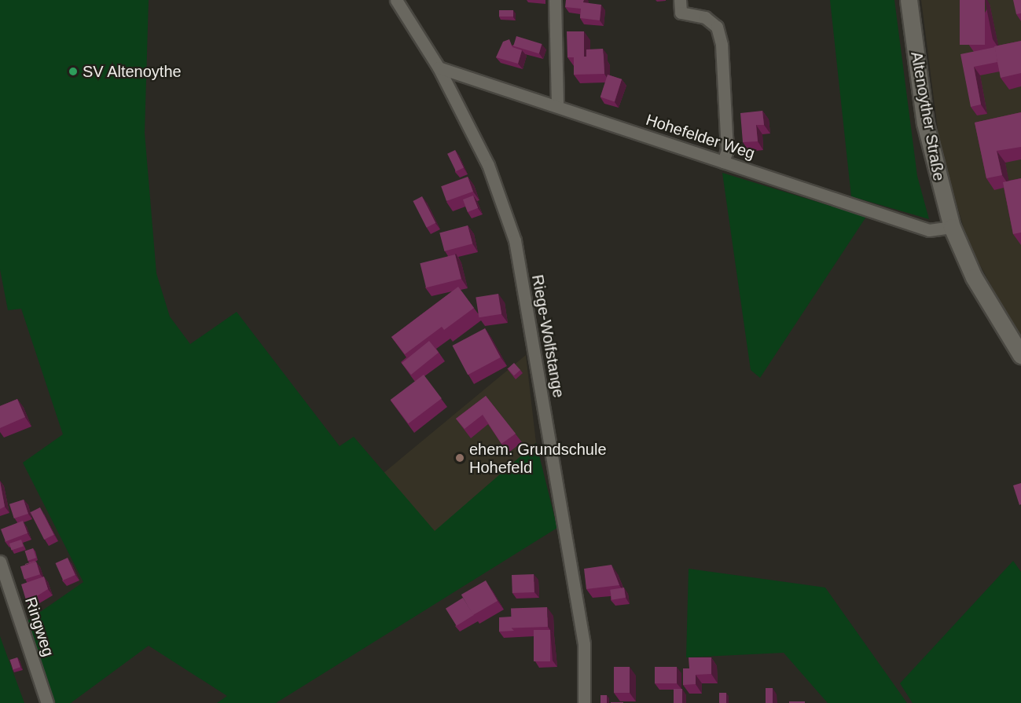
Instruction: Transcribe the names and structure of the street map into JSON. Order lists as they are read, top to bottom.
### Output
{
  "streets": {
    "main road": ["Altenoyther Straße"],
    "street": ["Hohefelder Weg", "Riege-Wolfstange", "Ringweg"]
  },
  "crossings": [
    ["Altenoyther Straße", "Hohefelder Weg"],
    ["Hohefelder Weg", "Riege-Wolfstange"]
  ],
  "places": ["SV Altenoythe", "ehem. Grundschule Hohefeld"]
}
